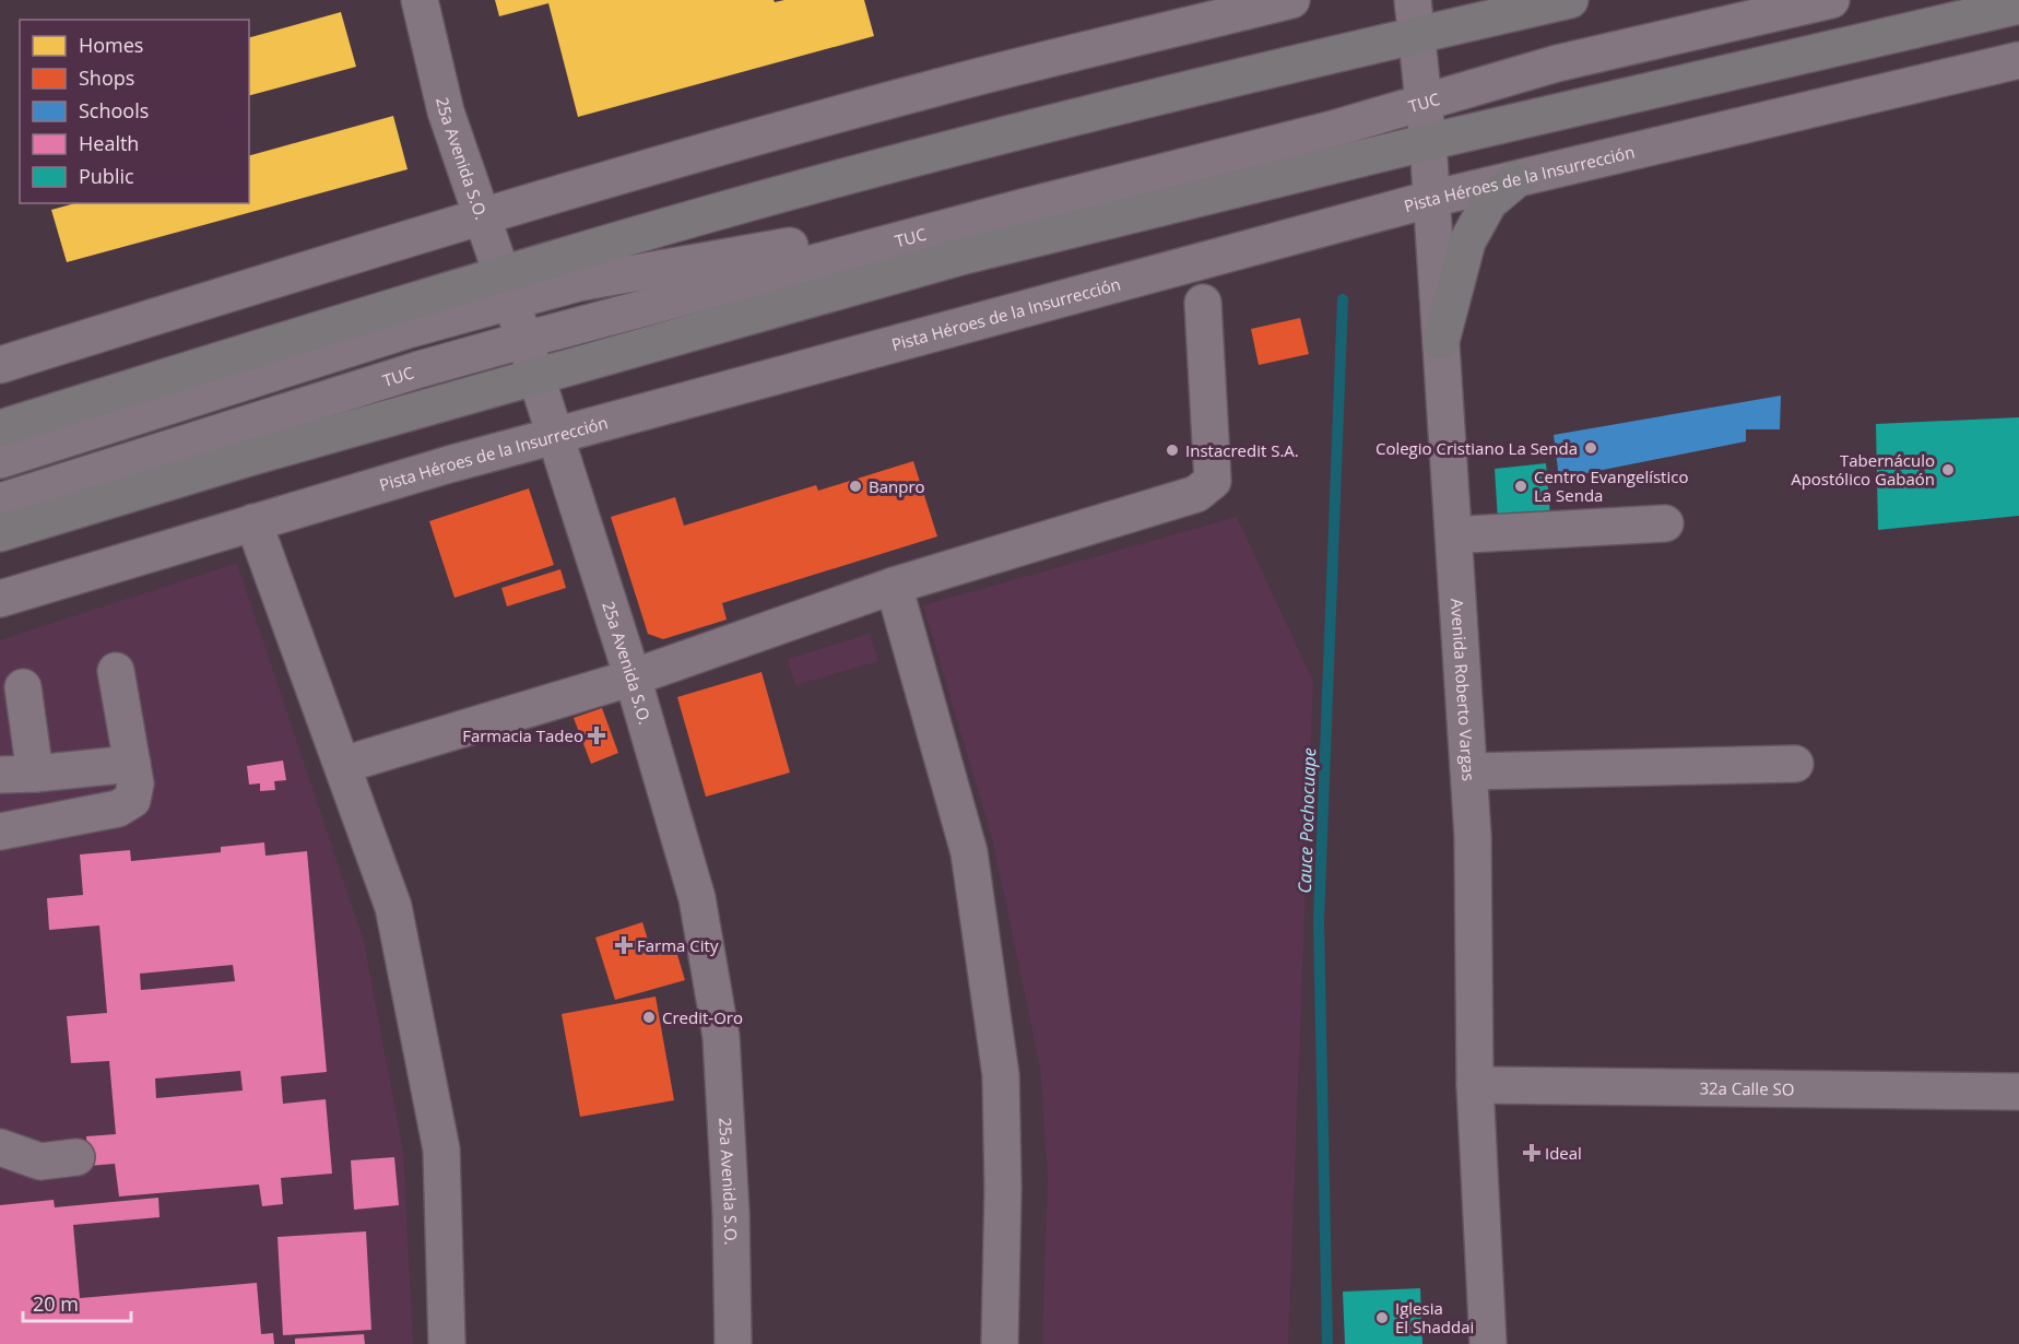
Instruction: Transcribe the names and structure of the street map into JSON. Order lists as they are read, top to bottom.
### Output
{
  "streets": {
    "street": [
      "TUC",
      "25a Avenida S.O.",
      "Pista Héroes de la Insurrección",
      "Avenida Roberto Vargas",
      "32a Calle SO"
    ]
  },
  "crossings": [
    ["TUC", "25a Avenida S.O."],
    ["TUC", "Avenida Roberto Vargas"],
    ["25a Avenida S.O.", "Pista Héroes de la Insurrección"],
    ["Pista Héroes de la Insurrección", "Avenida Roberto Vargas"],
    ["Avenida Roberto Vargas", "32a Calle SO"]
  ],
  "water": ["Cauce Pochocuape"],
  "places": {
    "other": [
      "Colegio Cristiano La Senda",
      "Instacredit S.A.",
      "Tabernáculo Apostólico Gabaón",
      "Banpro",
      "Centro Evangelístico La Senda",
      "Credit-Oro",
      "Iglesia El Shaddai"
    ],
    "health": ["Farmacia Tadeo", "Farma City", "Ideal"]
  },
  "legend": [
    "Homes",
    "Shops",
    "Schools",
    "Health",
    "Public"
  ],
  "scale_bar": "20 m"
}
